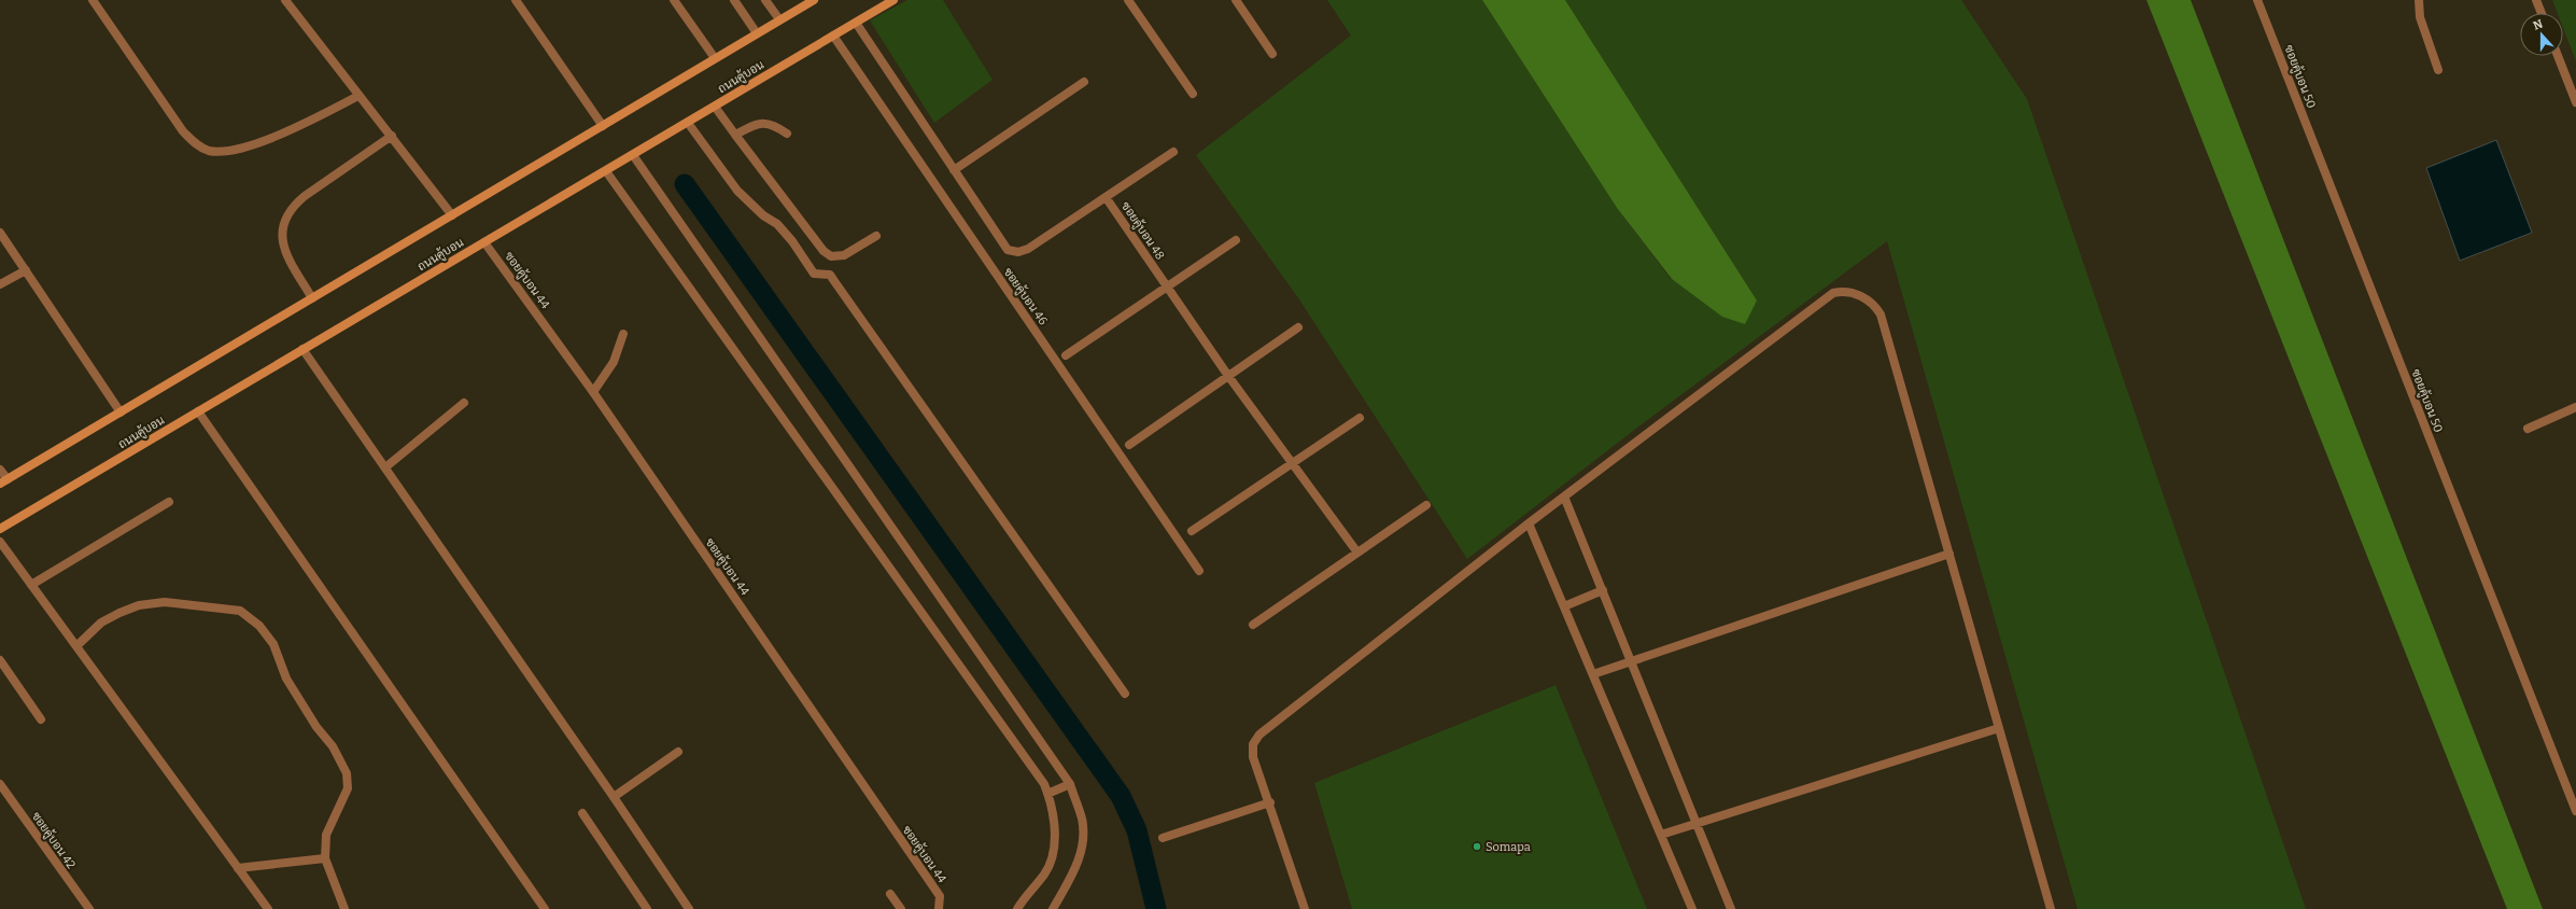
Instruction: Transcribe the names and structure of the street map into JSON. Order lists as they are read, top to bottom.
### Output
{
  "streets": {
    "main road": ["ถนนคู้บอน"],
    "street": [
      "ซอยคู้บอน 50",
      "ซอยคู้บอน 48",
      "ซอยคู้บอน 44",
      "ซอยคู้บอน 46",
      "ซอยคู้บอน 42"
    ]
  },
  "crossings": [
    ["ถนนคู้บอน", "ซอยคู้บอน 48"],
    ["ถนนคู้บอน", "ซอยคู้บอน 44"],
    ["ถนนคู้บอน", "ซอยคู้บอน 46"]
  ],
  "places": ["Somapa"],
  "north": "top"
}
